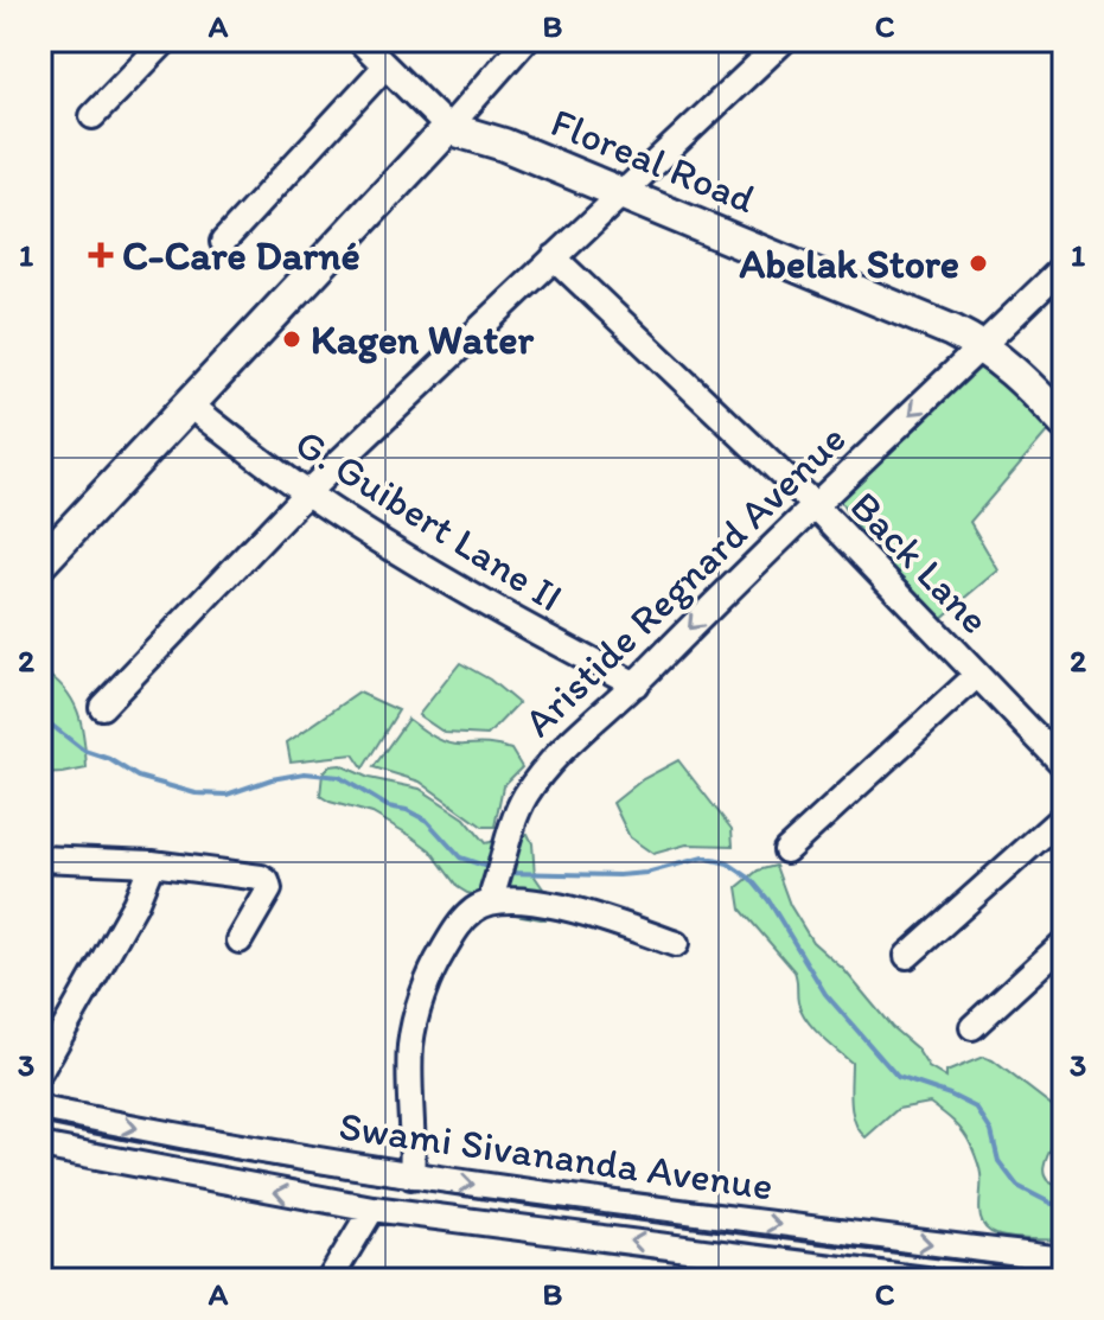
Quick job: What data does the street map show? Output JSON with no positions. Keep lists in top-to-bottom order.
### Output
{
  "streets": {
    "main road": ["Floreal Road"],
    "street": [
      "G. Guibert Lane II",
      "Back Lane",
      "Aristide Regnard Avenue",
      "Swami Sivananda Avenue"
    ]
  },
  "crossings": [
    ["Floreal Road", "Aristide Regnard Avenue"],
    ["G. Guibert Lane II", "Aristide Regnard Avenue"],
    ["Back Lane", "Aristide Regnard Avenue"]
  ],
  "one_way": ["Aristide Regnard Avenue"],
  "places": {
    "health": ["C-Care Darné"],
    "other": ["Abelak Store", "Kagen Water"]
  },
  "grid": {
    "columns": ["A", "B", "C"],
    "rows": ["1", "2", "3"]
  }
}
